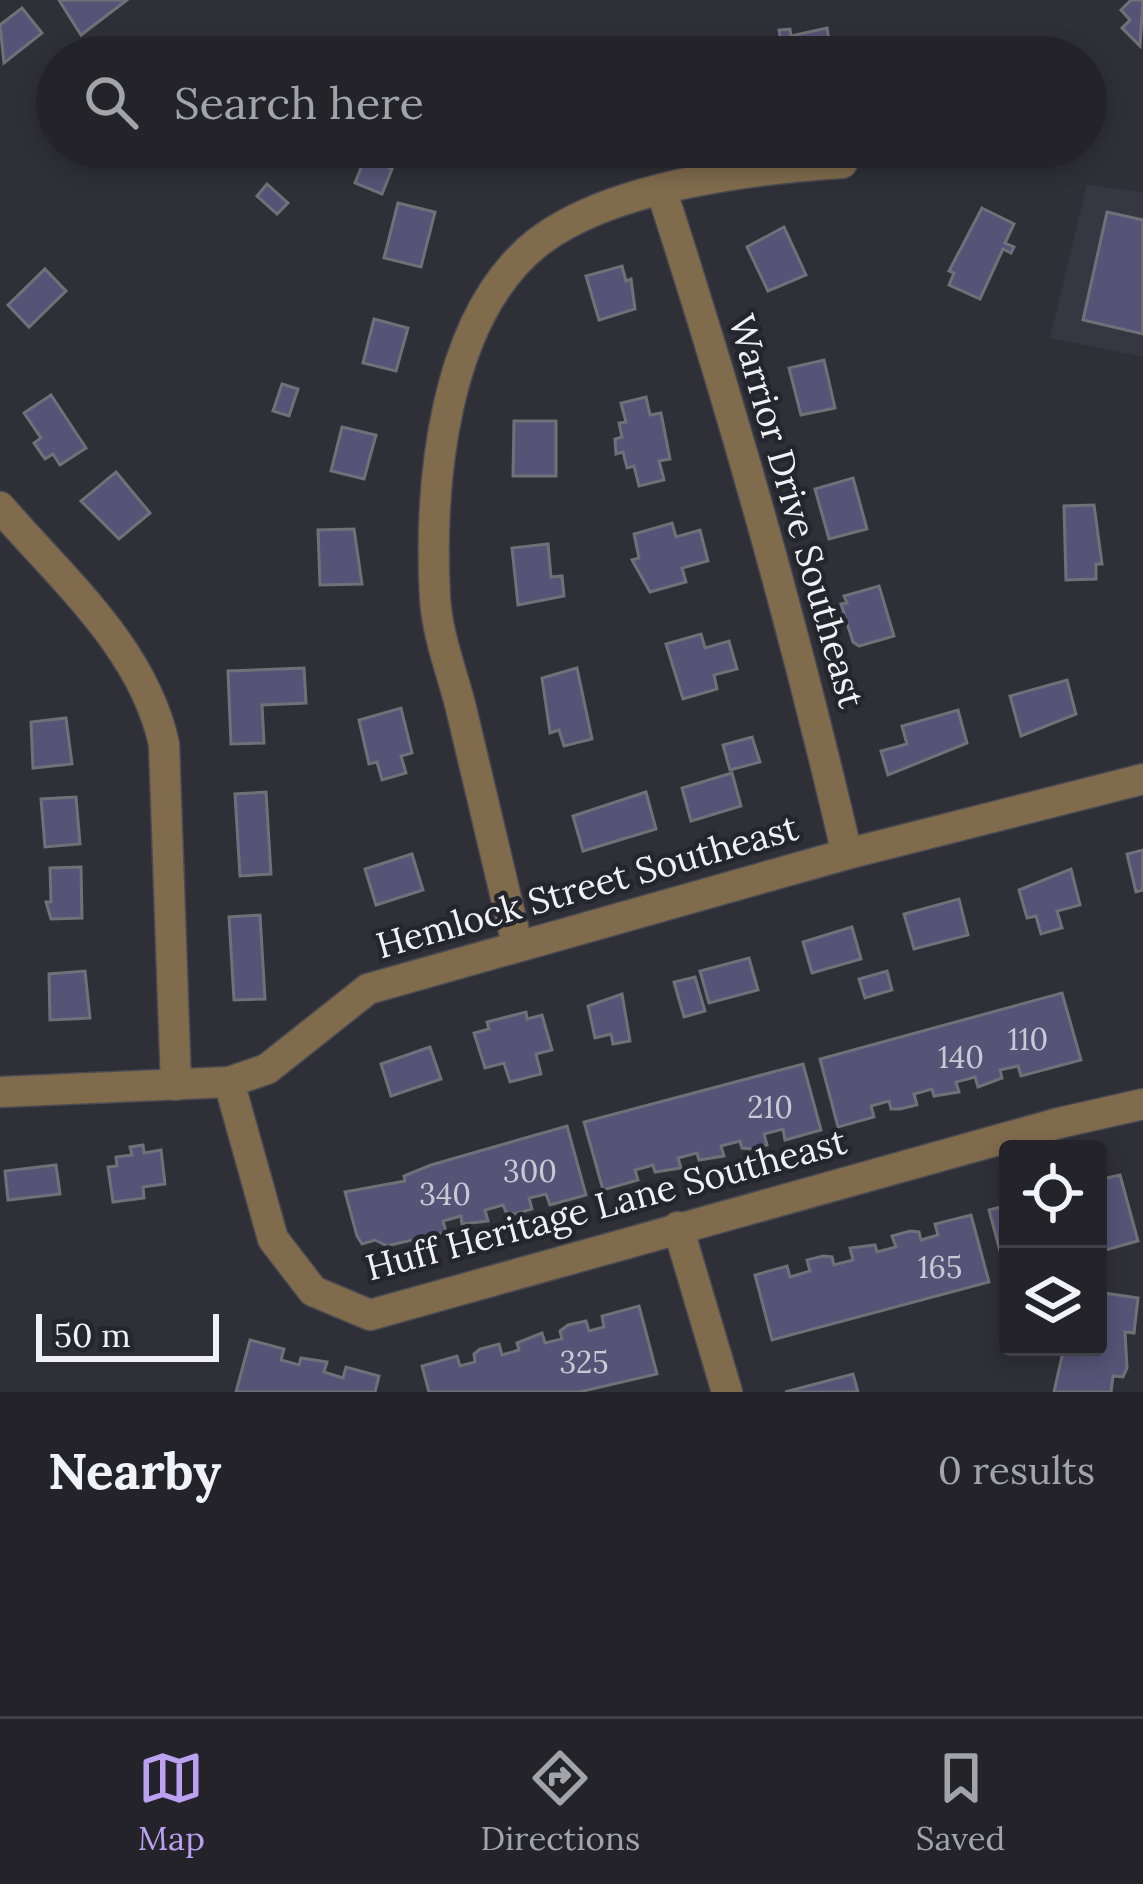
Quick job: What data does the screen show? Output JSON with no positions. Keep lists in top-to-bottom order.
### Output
{
  "streets": {
    "street": ["Warrior Drive Southeast", "Hemlock Street Southeast", "Huff Heritage Lane Southeast"]
  },
  "crossings": [
    ["Warrior Drive Southeast", "Hemlock Street Southeast"],
    ["Hemlock Street Southeast", "Huff Heritage Lane Southeast"]
  ],
  "house_numbers": [
    "110",
    "140",
    "210",
    "300",
    "340",
    "165",
    "325"
  ],
  "scale_bar": "50 m",
  "page": {
    "search": "Search here",
    "scale": "50 m",
    "heading": ["Nearby", "0 results"],
    "nav": ["Map", "Directions", "Saved"]
  }
}
